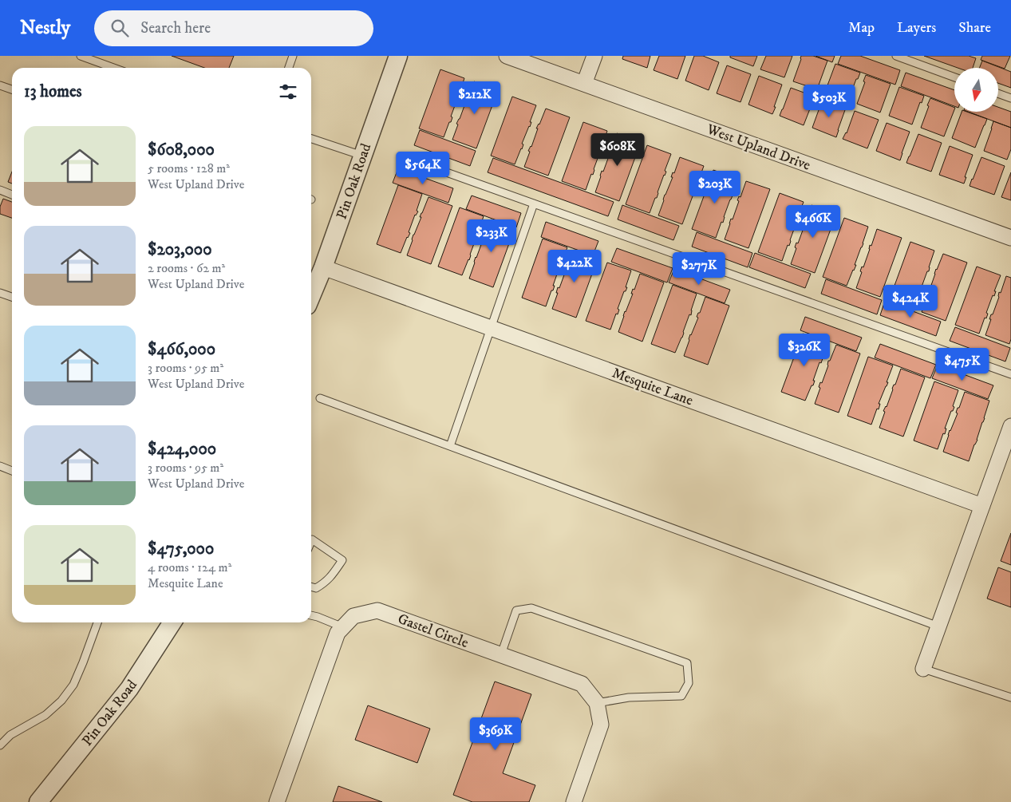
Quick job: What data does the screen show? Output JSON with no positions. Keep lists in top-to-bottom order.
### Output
{
  "streets": {
    "street": [
      "West Upland Drive",
      "Pin Oak Road",
      "Mesquite Lane",
      "Gastel Circle"
    ]
  },
  "crossings": [
    ["Pin Oak Road", "Mesquite Lane"]
  ],
  "north": "bottom",
  "page": {
    "header": "Nestly",
    "search": "Search here",
    "nav": ["Map", "Layers", "Share"],
    "heading": "13 homes",
    "price": [
      "$212K",
      "$503K",
      "$608K",
      "$564K",
      "$203K",
      "$466K",
      "$233K",
      "$422K",
      "$277K",
      "$424K",
      "$326K",
      "$475K",
      "$369K"
    ],
    "list": [
      {
        "name": "$608,000",
        "note": "5 rooms · 128 m² · West Upland Drive"
      },
      {
        "name": "$203,000",
        "note": "2 rooms · 62 m² · West Upland Drive"
      },
      {
        "name": "$466,000",
        "note": "3 rooms · 95 m² · West Upland Drive"
      },
      {
        "name": "$424,000",
        "note": "3 rooms · 95 m² · West Upland Drive"
      },
      {
        "name": "$475,000",
        "note": "4 rooms · 124 m² · Mesquite Lane"
      }
    ]
  }
}
